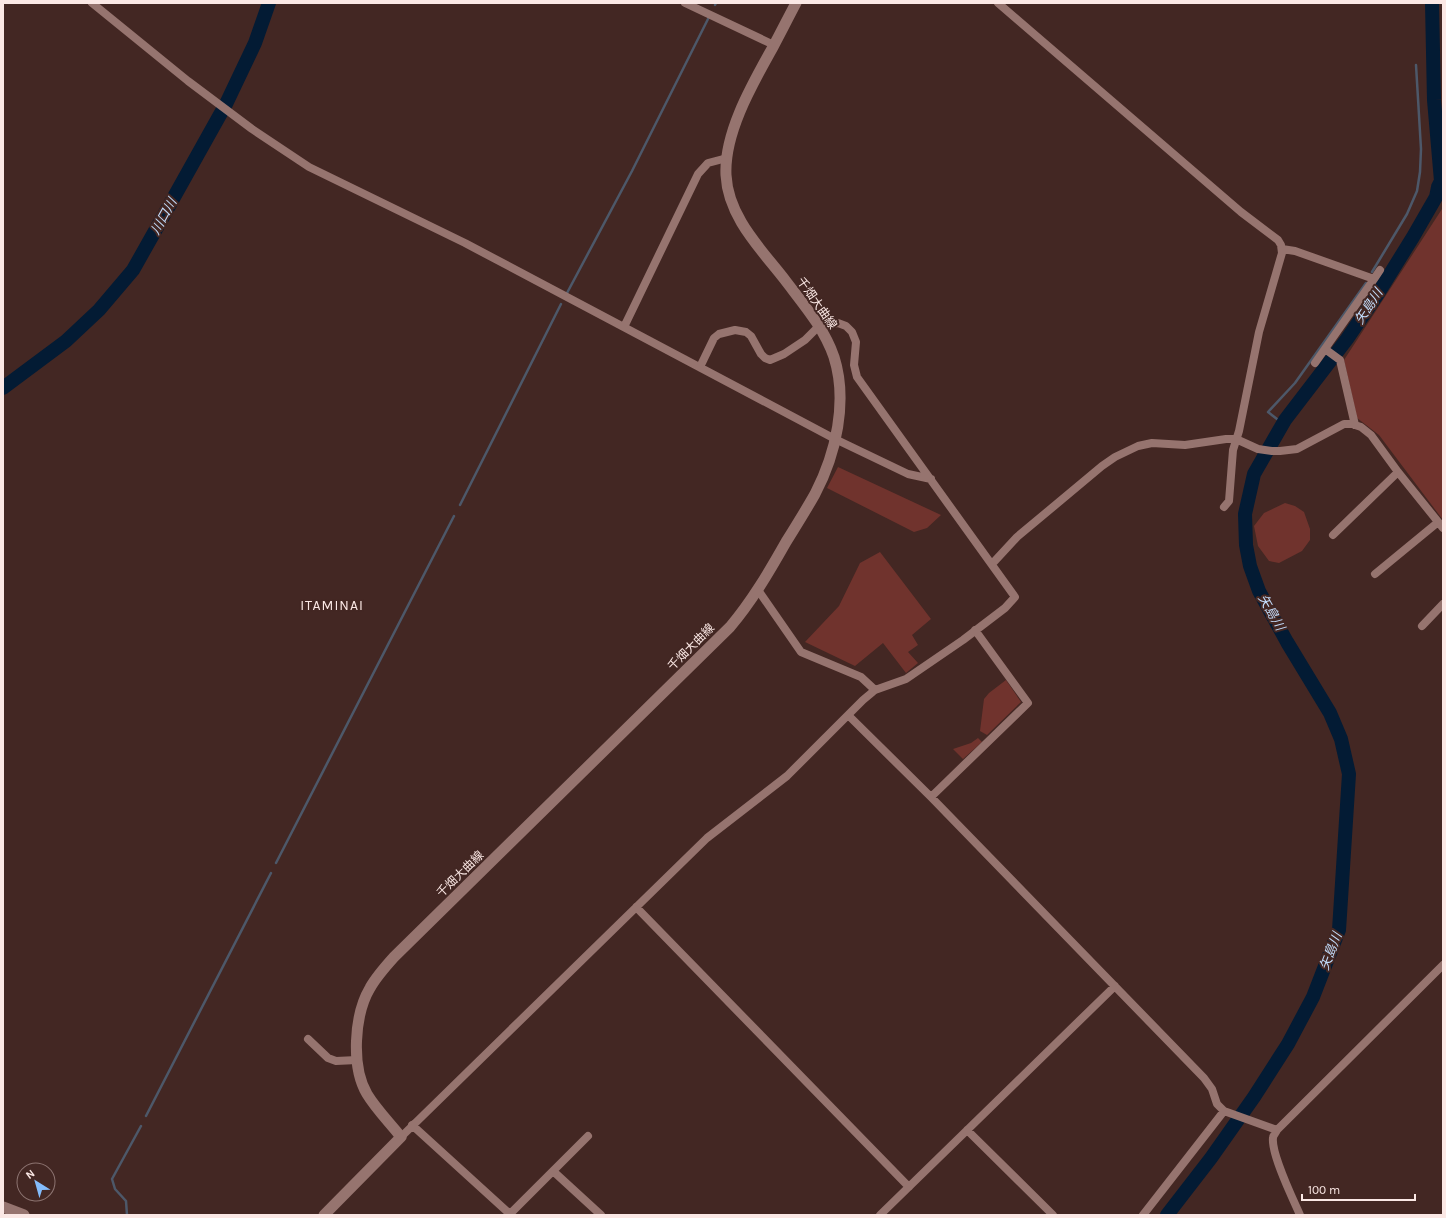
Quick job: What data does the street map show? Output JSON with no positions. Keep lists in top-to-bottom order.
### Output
{
  "streets": {
    "main road": ["千畑大曲線"]
  },
  "districts": ["ITAMINAI"],
  "water": ["川口川", "矢島川"],
  "scale_bar": "100 m",
  "north": "top left"
}
